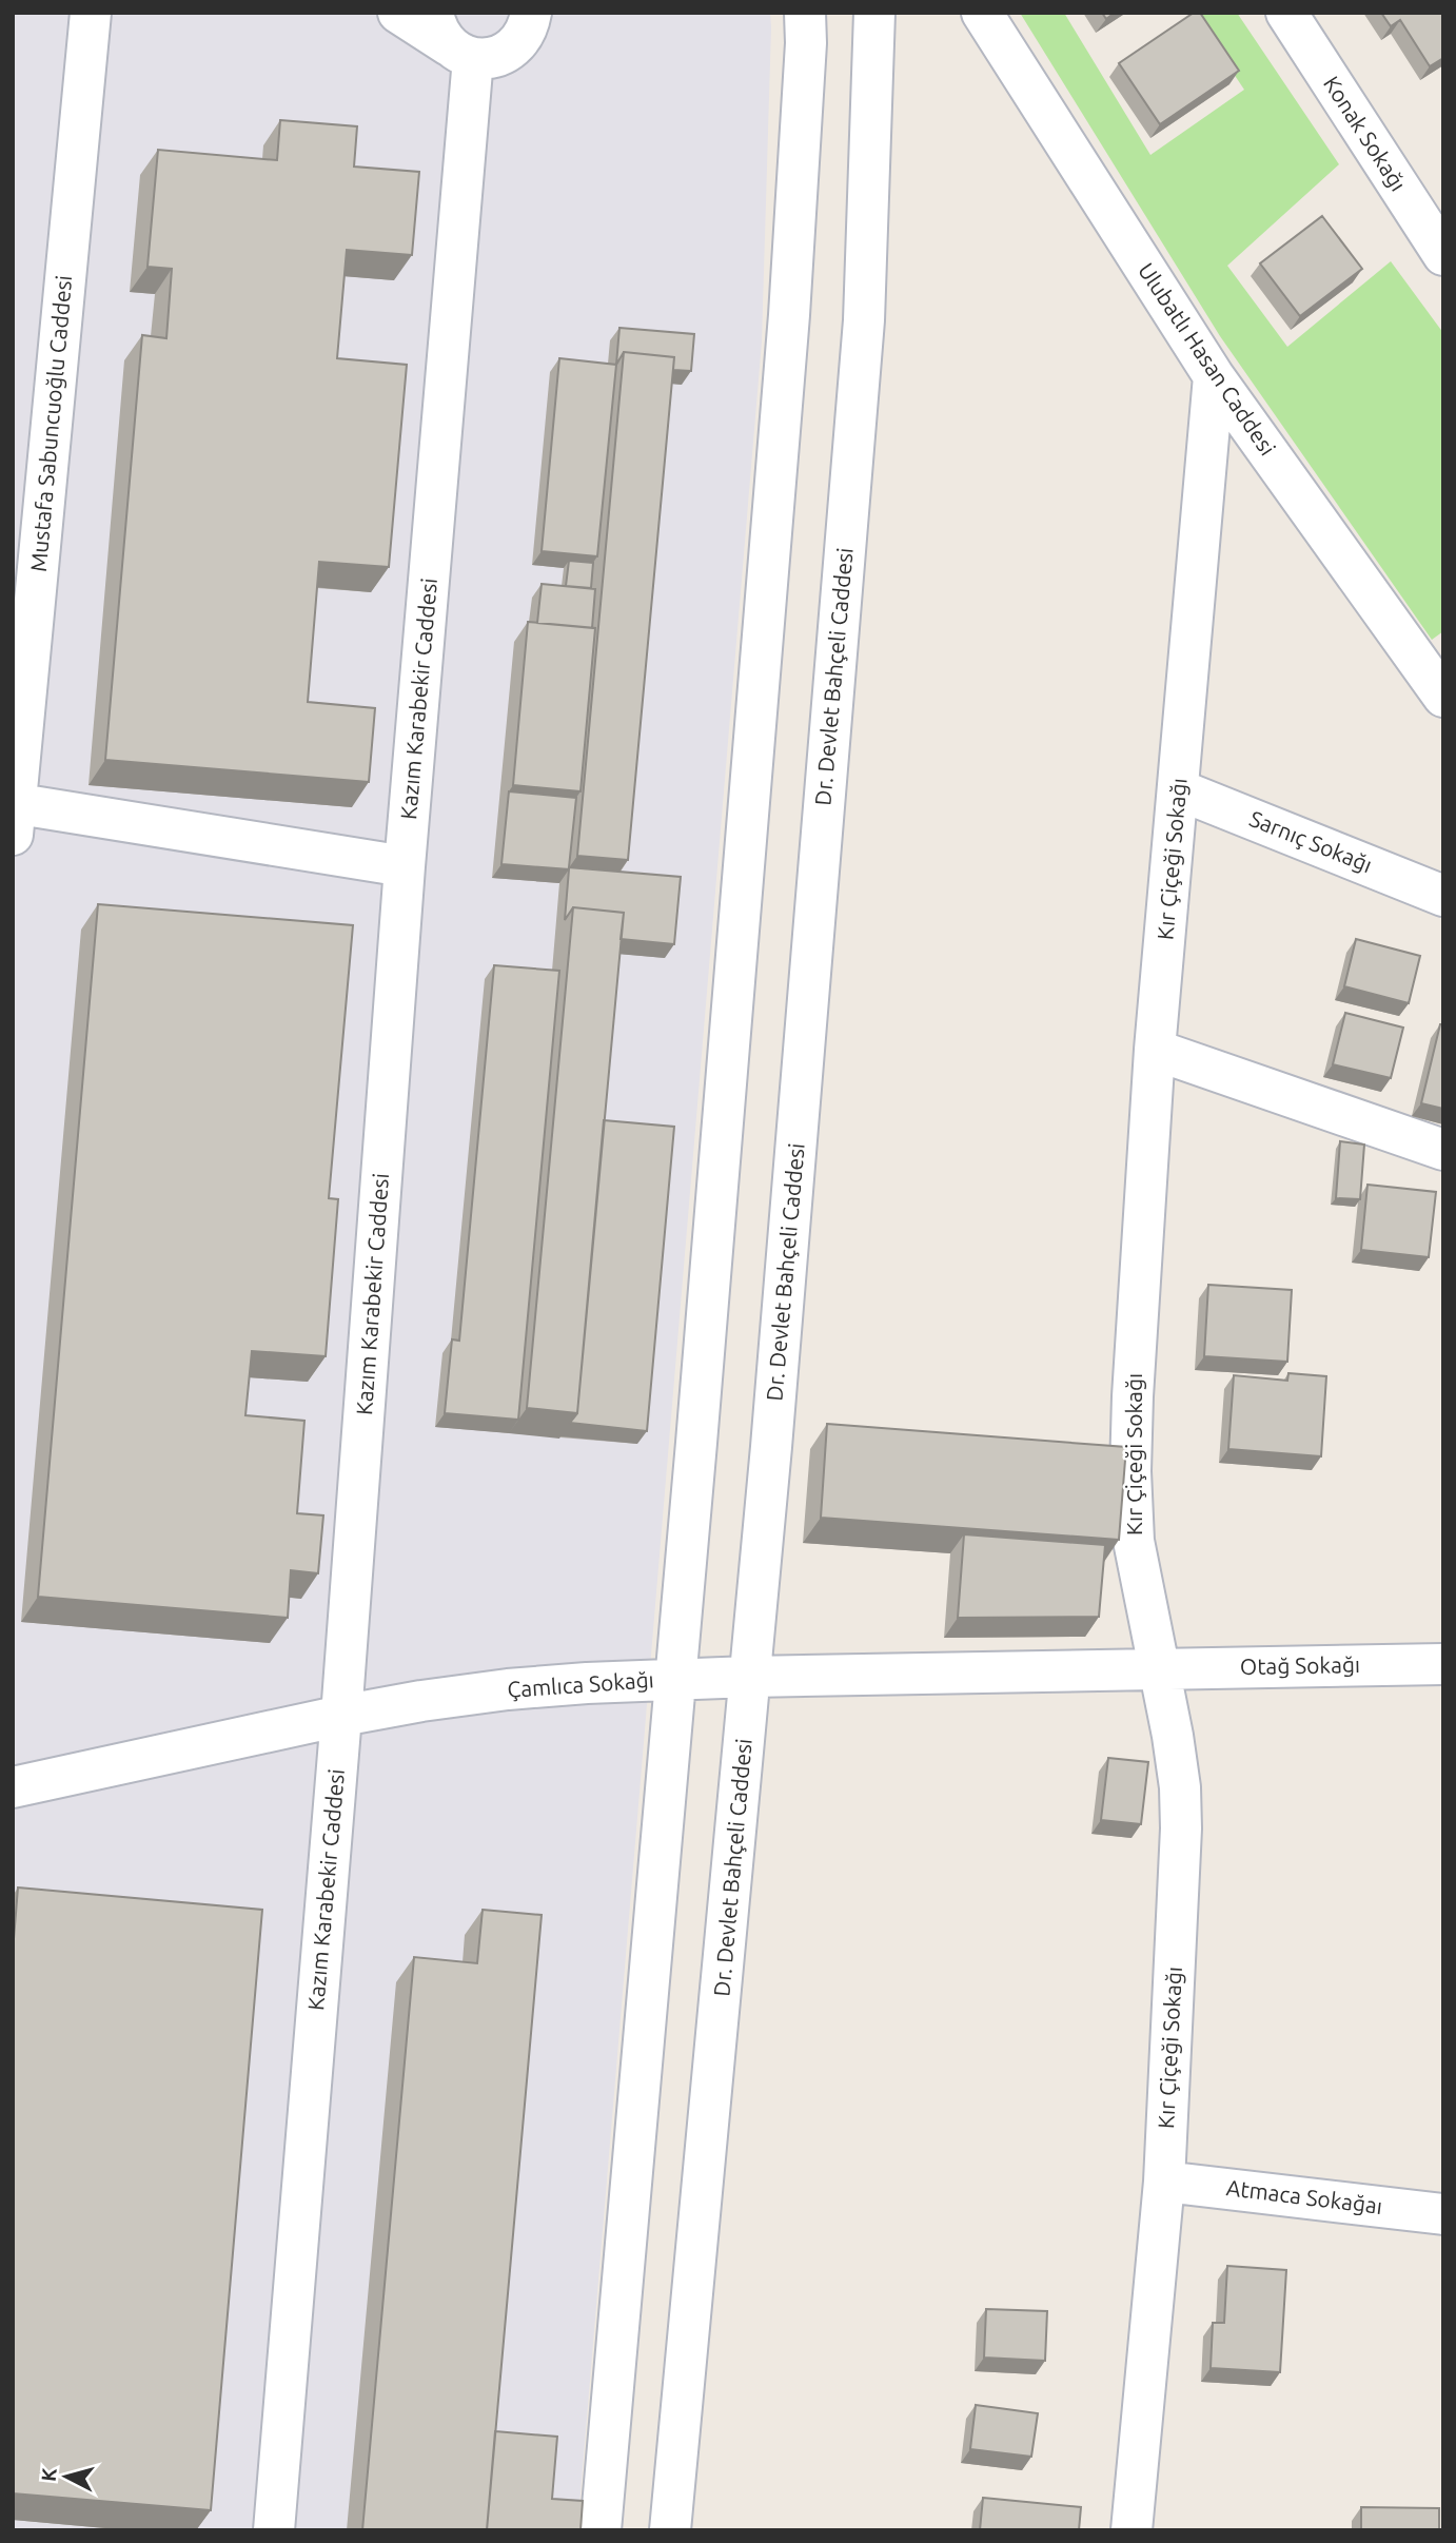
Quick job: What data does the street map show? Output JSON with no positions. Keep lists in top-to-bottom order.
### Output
{
  "streets": {
    "street": [
      "Konak Sokağı",
      "Ulubatlı Hasan Caddesi",
      "Mustafa Sabuncuoğlu Caddesi",
      "Dr. Devlet Bahçeli Caddesi",
      "Kazım Karabekir Caddesi",
      "Sarnıç Sokağı",
      "Kır Çiçeği Sokağı",
      "Otağ Sokağı",
      "Çamlıca Sokağı",
      "Atmaca Sokağaı"
    ]
  },
  "crossings": [
    ["Ulubatlı Hasan Caddesi", "Kır Çiçeği Sokağı"],
    ["Dr. Devlet Bahçeli Caddesi", "Çamlıca Sokağı"],
    ["Kazım Karabekir Caddesi", "Çamlıca Sokağı"],
    ["Sarnıç Sokağı", "Kır Çiçeği Sokağı"],
    ["Kır Çiçeği Sokağı", "Otağ Sokağı"],
    ["Kır Çiçeği Sokağı", "Çamlıca Sokağı"],
    ["Kır Çiçeği Sokağı", "Atmaca Sokağaı"],
    ["Otağ Sokağı", "Çamlıca Sokağı"]
  ],
  "north": "left"
}
